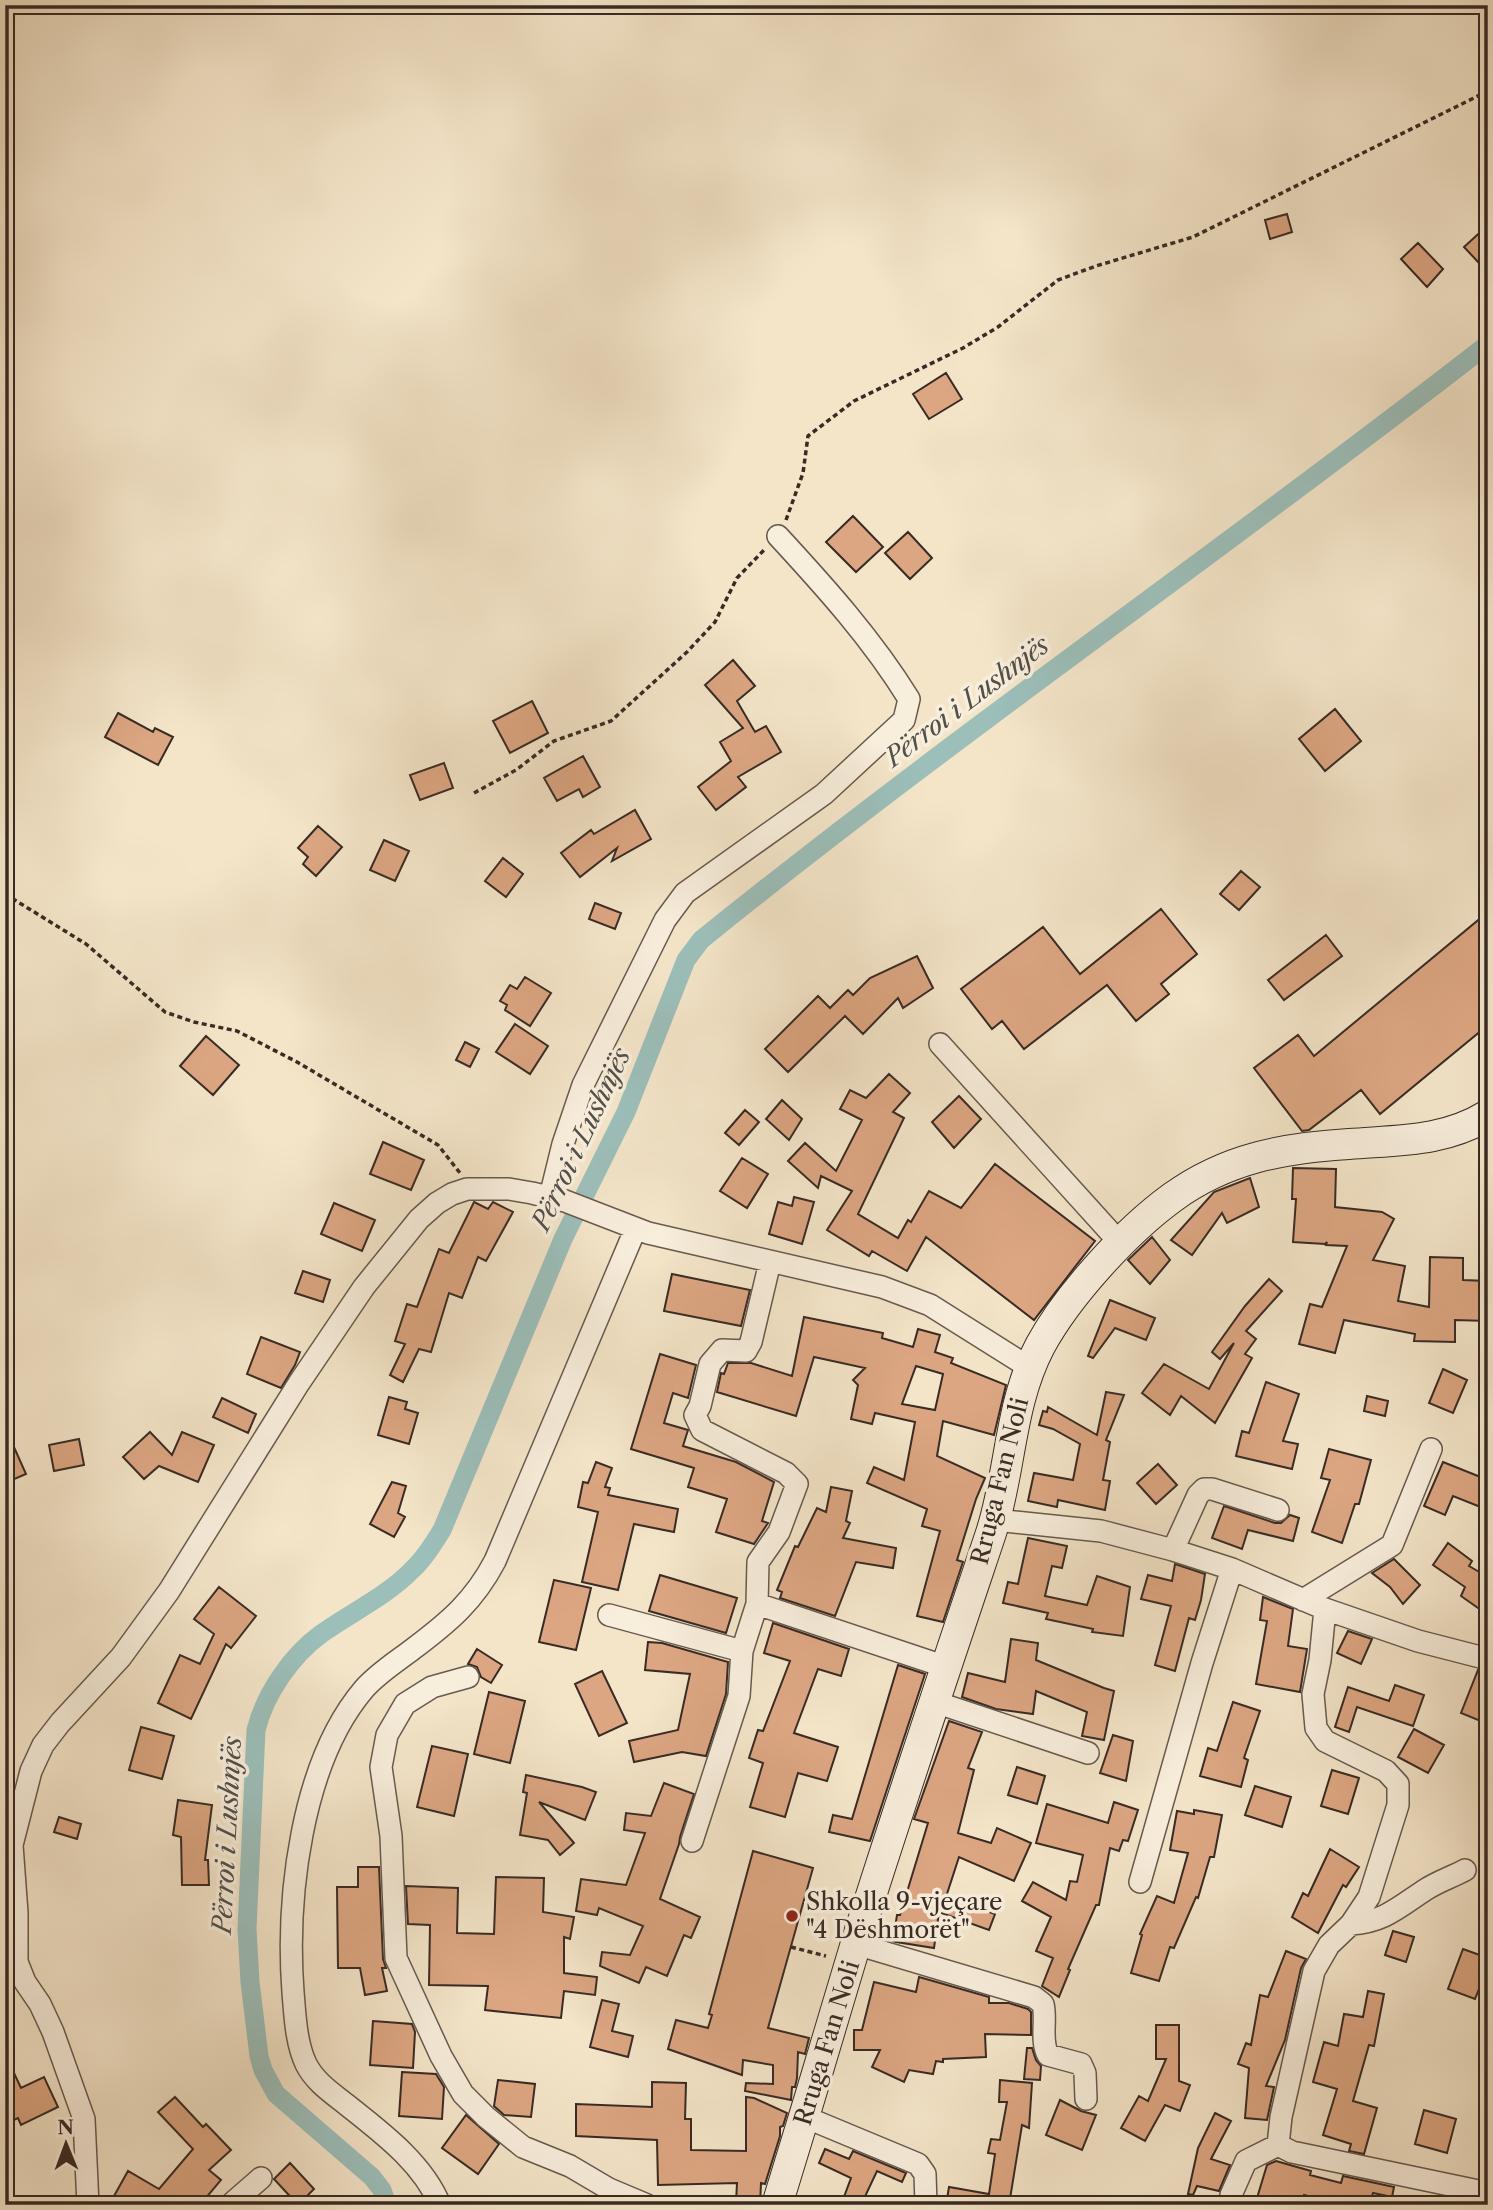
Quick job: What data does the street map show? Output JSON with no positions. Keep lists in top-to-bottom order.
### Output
{
  "streets": {
    "main road": ["Rruga Fan Noli"]
  },
  "water": ["Përroi i Lushnjës"],
  "places": ["Shkolla 9-vjeçare \"4 Dëshmorët\""],
  "north": "top"
}
